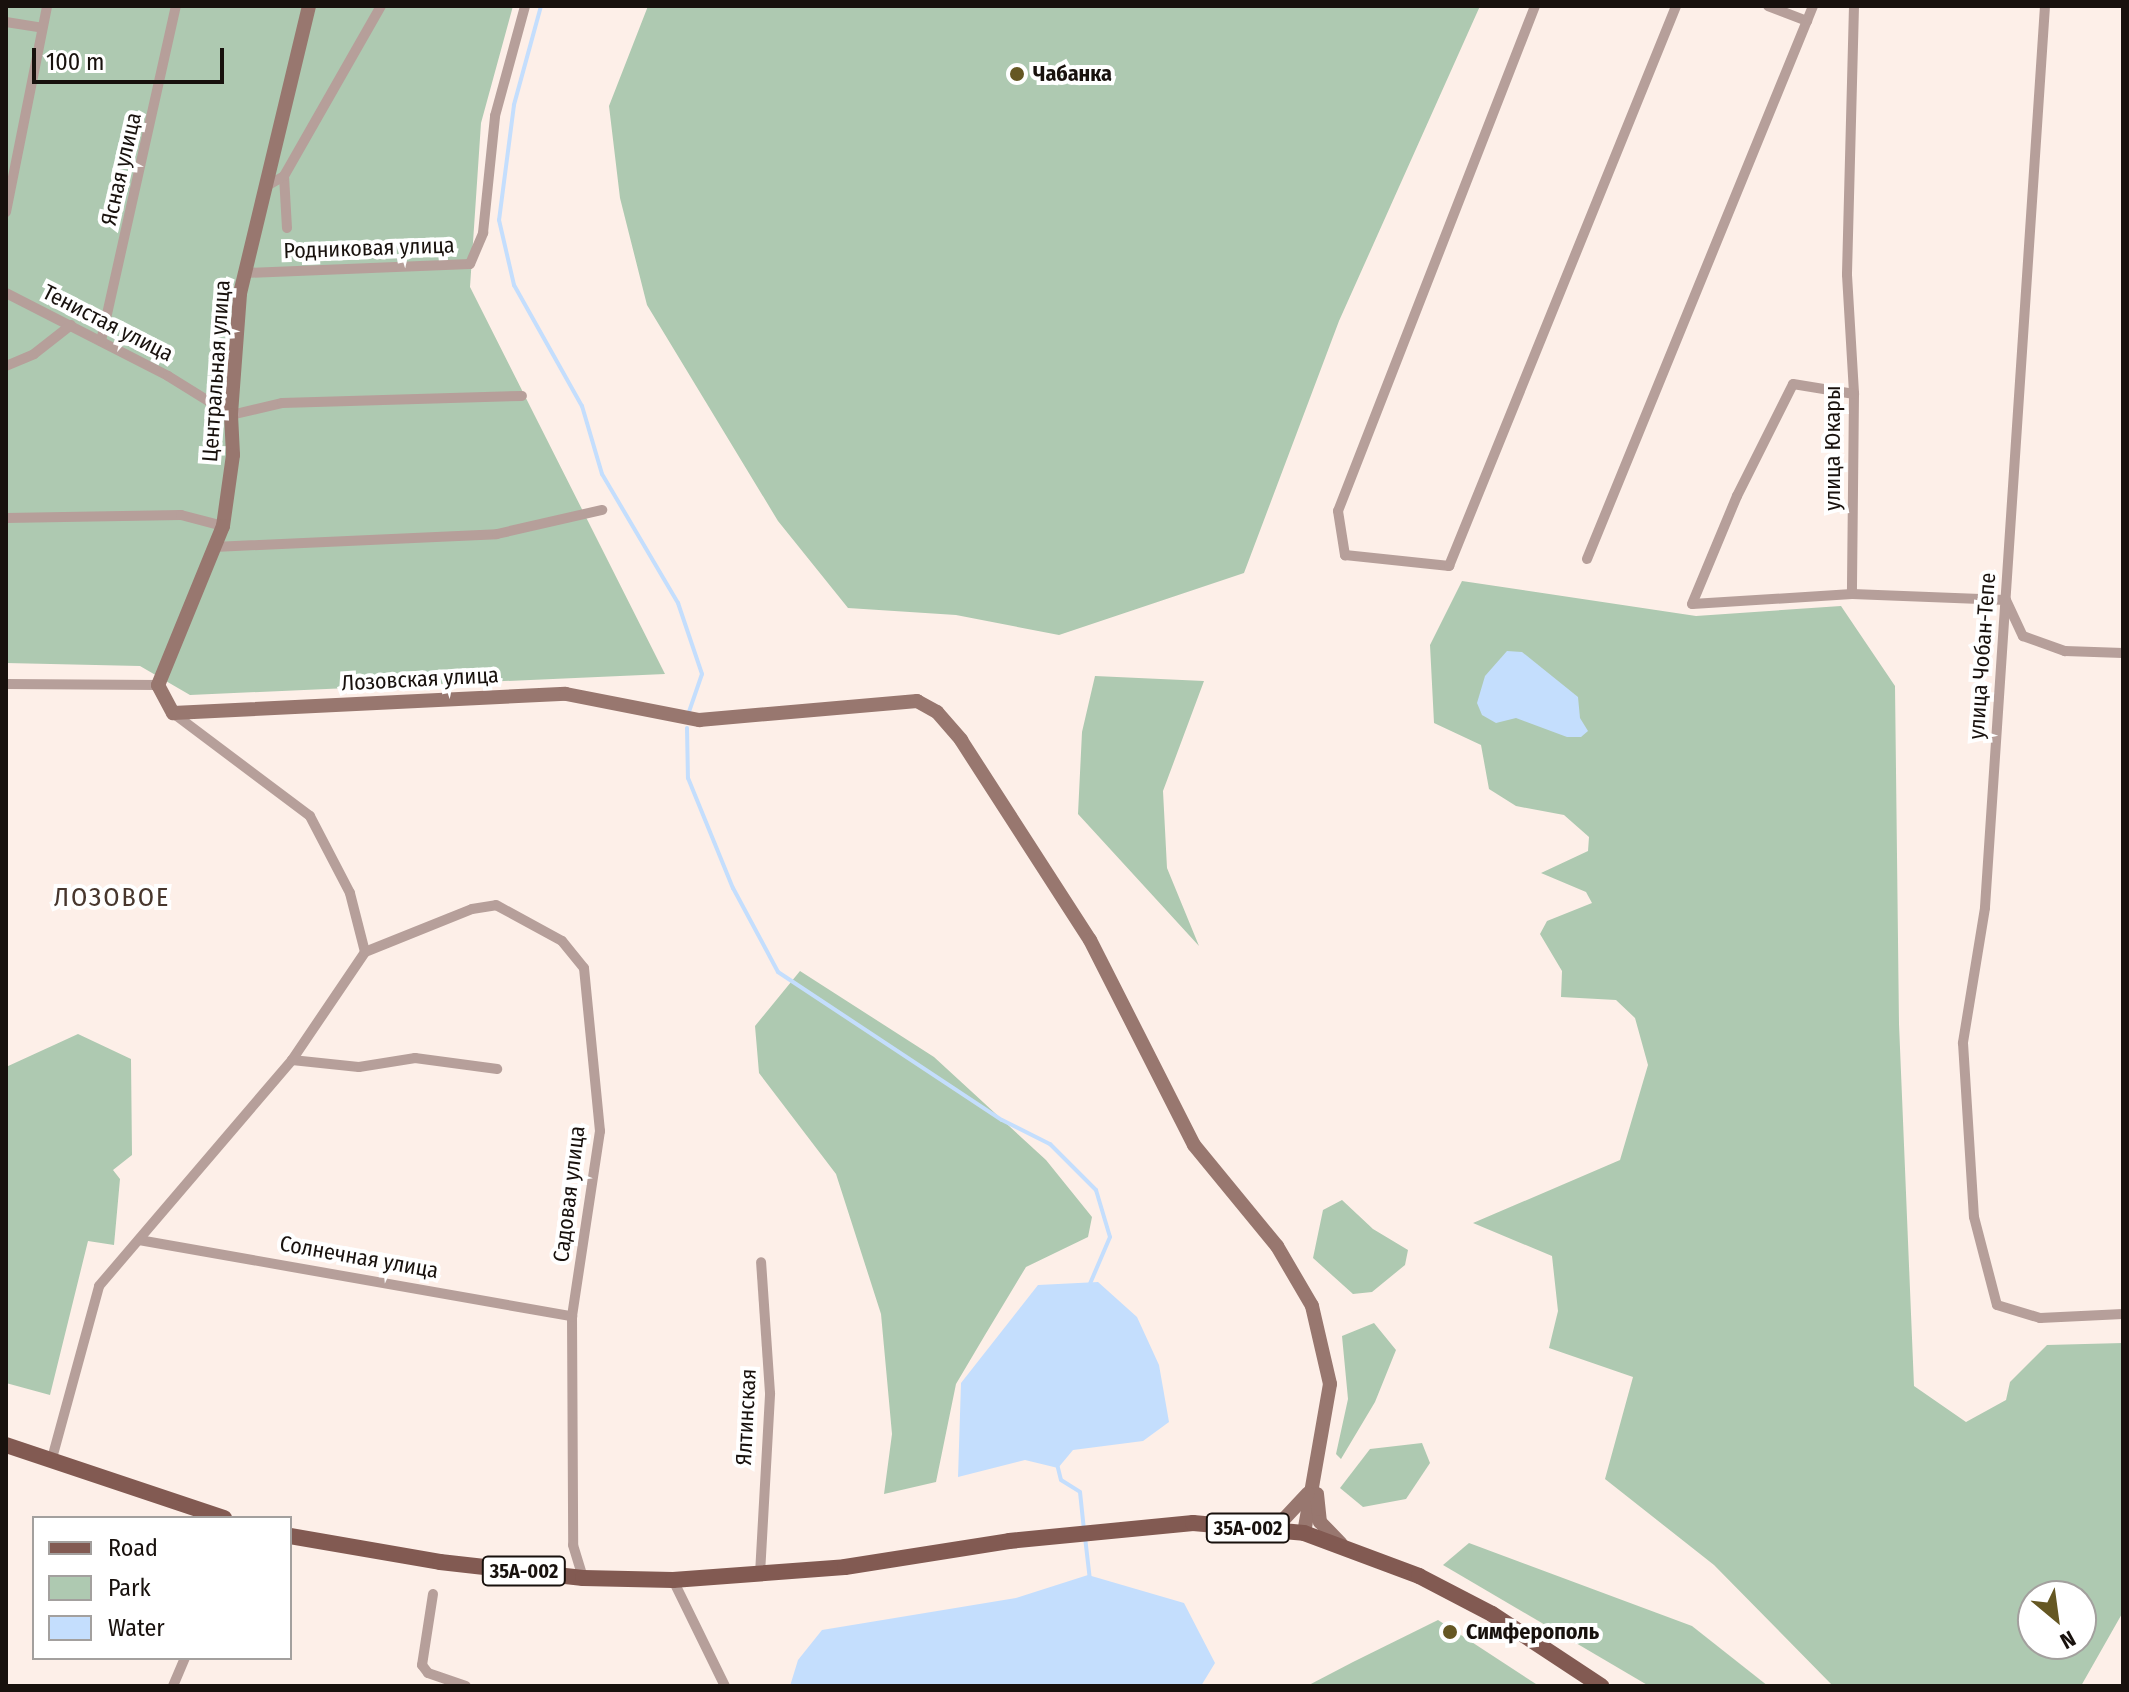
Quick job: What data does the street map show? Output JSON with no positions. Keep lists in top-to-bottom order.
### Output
{
  "streets": {
    "main road": ["Центральная улица", "Лозовская улица", "35А-002"],
    "street": [
      "Ясная улица",
      "Родниковая улица",
      "Тенистая улица",
      "улица Юкары",
      "улица Чобан-Тепе",
      "Садовая улица",
      "Солнечная улица",
      "Ялтинская"
    ]
  },
  "crossings": [
    ["Ясная улица", "Тенистая улица"],
    ["Родниковая улица", "Центральная улица"],
    ["Тенистая улица", "Центральная улица"],
    ["Садовая улица", "Солнечная улица"],
    ["Садовая улица", "35А-002"],
    ["Ялтинская", "35А-002"]
  ],
  "districts": ["ЛОЗОВОЕ"],
  "places": ["Чабанка", "Симферополь"],
  "legend": ["Road", "Park", "Water"],
  "scale_bar": "100 m",
  "north": "bottom right"
}
